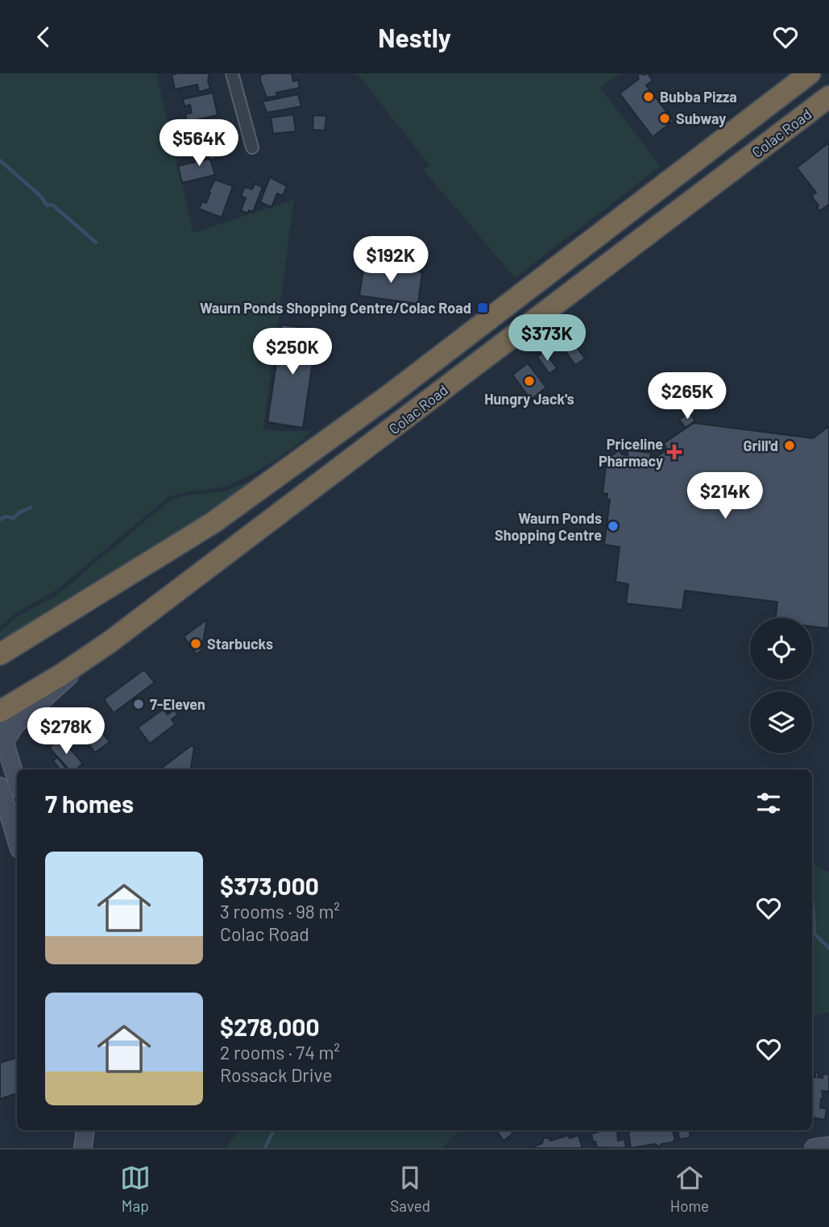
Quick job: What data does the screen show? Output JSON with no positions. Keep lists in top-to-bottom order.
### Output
{
  "streets": {
    "highway": ["Colac Road"]
  },
  "places": {
    "other": [
      "Bubba Pizza",
      "Subway",
      "Hungry Jack's",
      "Grill'd",
      "Waurn Ponds Shopping Centre",
      "Starbucks",
      "7-Eleven"
    ],
    "transit": ["Waurn Ponds Shopping Centre/Colac Road"],
    "health": ["Priceline Pharmacy"]
  },
  "page": {
    "header": "Nestly",
    "price": [
      "$564K",
      "$192K",
      "$373K",
      "$250K",
      "$265K",
      "$214K",
      "$278K"
    ],
    "heading": "7 homes",
    "list": [
      {
        "name": "$373,000",
        "note": "3 rooms · 98 m² · Colac Road"
      },
      {
        "name": "$278,000",
        "note": "2 rooms · 74 m² · Rossack Drive"
      }
    ],
    "tabs": ["Map", "Saved", "Home"]
  }
}
